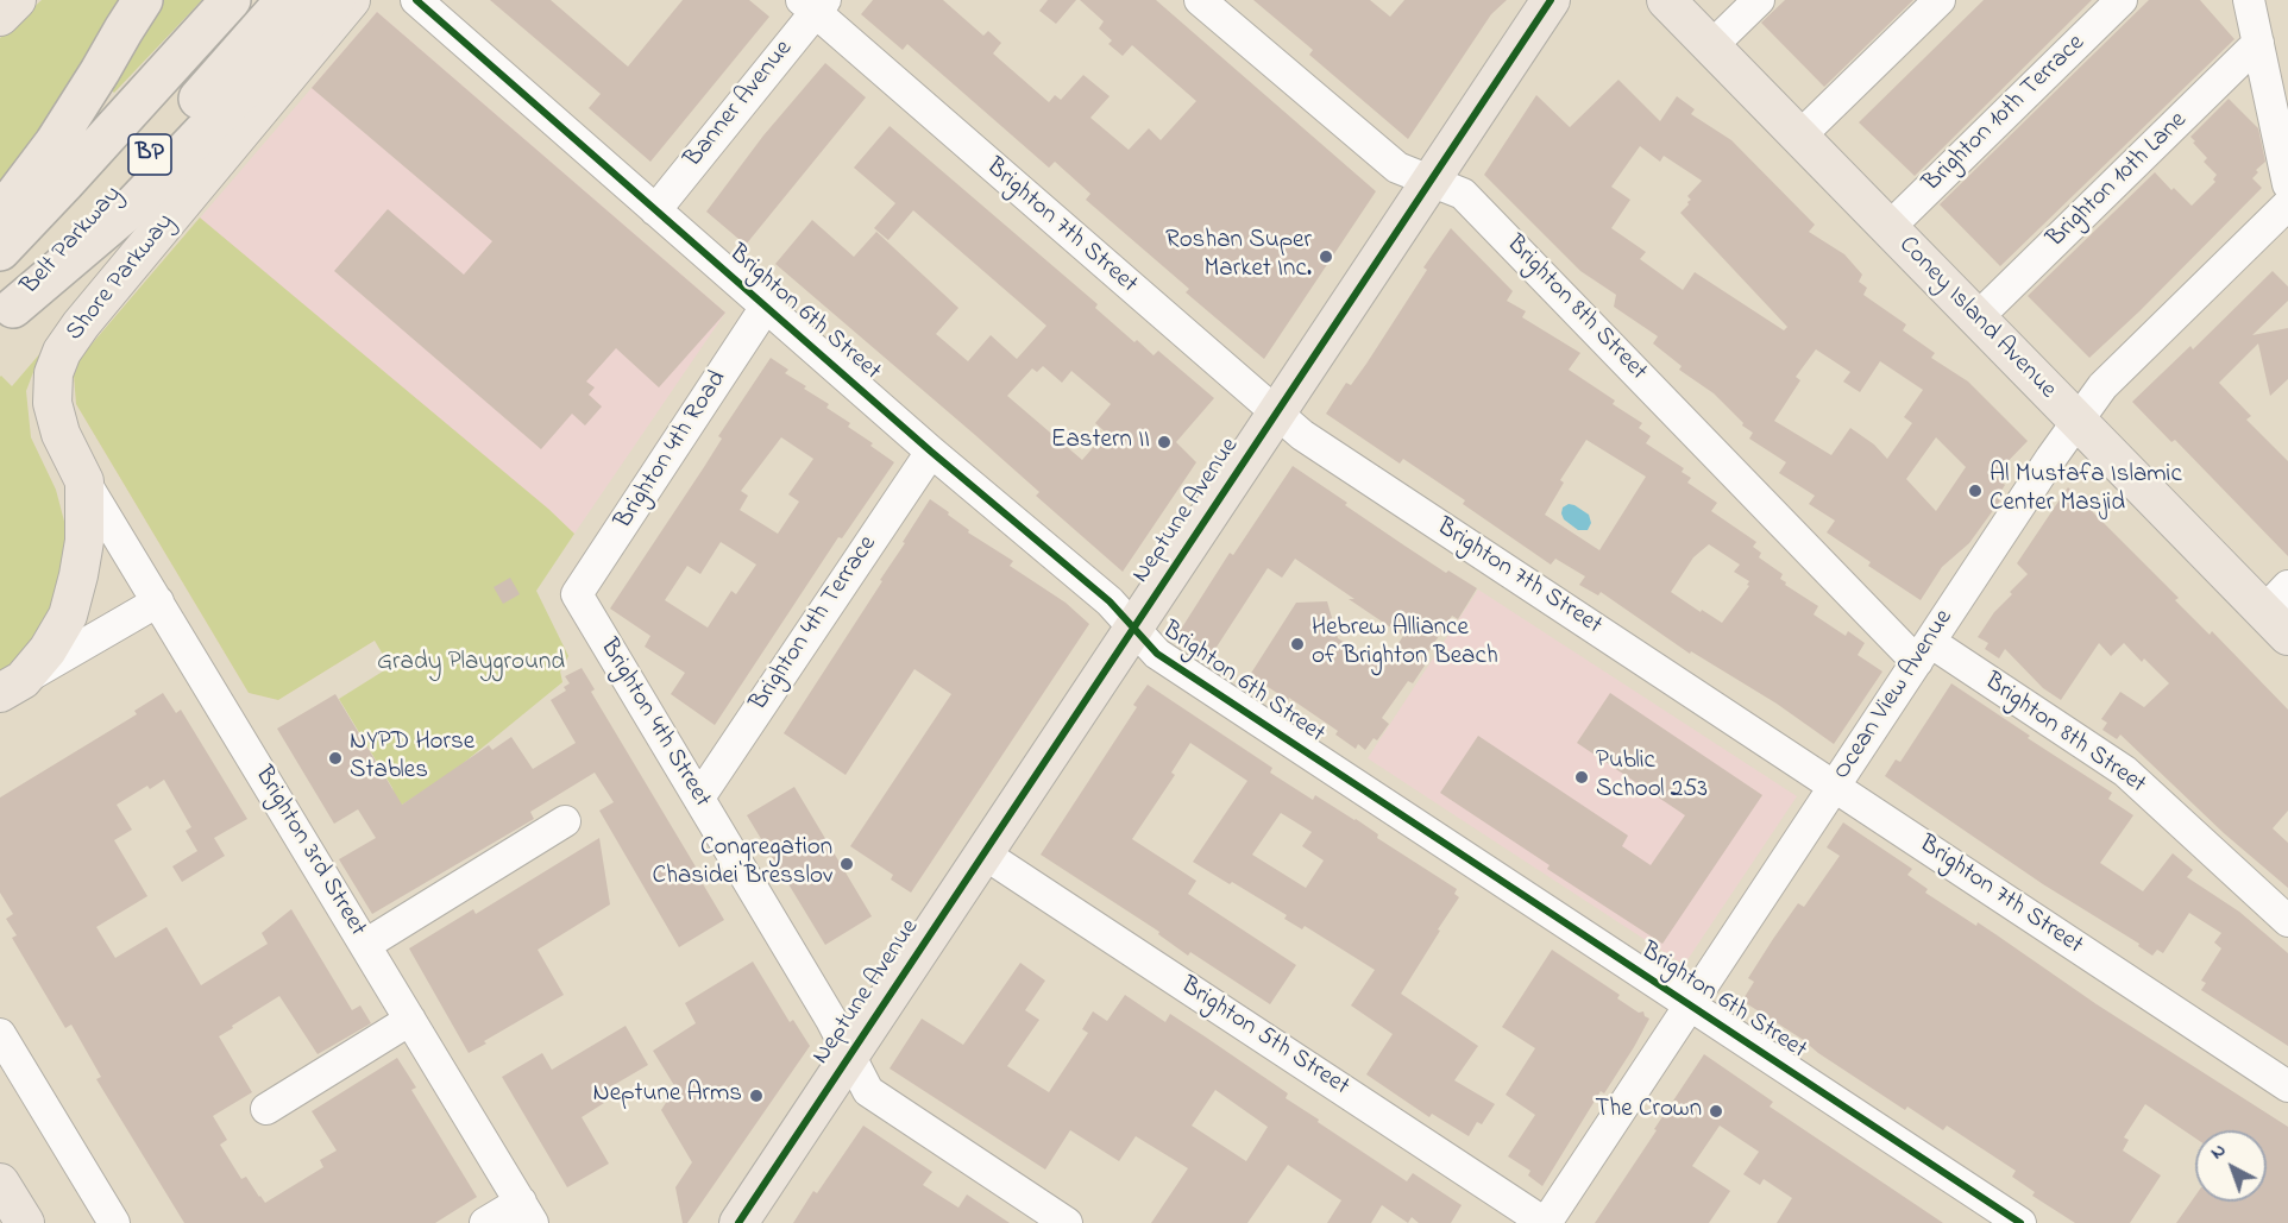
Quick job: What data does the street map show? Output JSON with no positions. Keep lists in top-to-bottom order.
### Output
{
  "streets": {
    "highway": ["BP", "Belt Parkway"],
    "main road": ["Shore Parkway", "Coney Island Avenue", "Neptune Avenue"],
    "street": [
      "Banner Avenue",
      "Brighton 10th Terrace",
      "Brighton 10th Lane",
      "Brighton 7th Street",
      "Brighton 8th Street",
      "Brighton 6th Street",
      "Brighton 4th Road",
      "Brighton 4th Terrace",
      "Ocean View Avenue",
      "Brighton 4th Street",
      "Brighton 3rd Street",
      "Brighton 5th Street"
    ]
  },
  "crossings": [
    ["Banner Avenue", "Brighton 7th Street"],
    ["Banner Avenue", "Brighton 6th Street"],
    ["Brighton 10th Terrace", "Coney Island Avenue"],
    ["Brighton 10th Lane", "Coney Island Avenue"],
    ["Brighton 7th Street", "Neptune Avenue"],
    ["Brighton 7th Street", "Ocean View Avenue"],
    ["Shore Parkway", "Brighton 3rd Street"],
    ["Brighton 8th Street", "Neptune Avenue"],
    ["Brighton 8th Street", "Ocean View Avenue"],
    ["Brighton 6th Street", "Brighton 4th Road"],
    ["Brighton 6th Street", "Neptune Avenue"],
    ["Brighton 6th Street", "Brighton 4th Terrace"],
    ["Brighton 6th Street", "Ocean View Avenue"],
    ["Coney Island Avenue", "Ocean View Avenue"],
    ["Brighton 4th Road", "Brighton 4th Street"],
    ["Neptune Avenue", "Brighton 4th Street"],
    ["Neptune Avenue", "Brighton 5th Street"],
    ["Brighton 4th Terrace", "Brighton 4th Street"],
    ["Ocean View Avenue", "Brighton 5th Street"]
  ],
  "parks": ["Grady Playground"],
  "places": [
    "Roshan Super Market Inc.",
    "Eastern II",
    "Al Mustafa Islamic Center Masjid",
    "Hebrew Alliance of Brighton Beach",
    "NYPD Horse Stables",
    "Public School 253",
    "Congregation Chasidei Bresslov",
    "Neptune Arms",
    "The Crown"
  ],
  "north": "top left"
}
